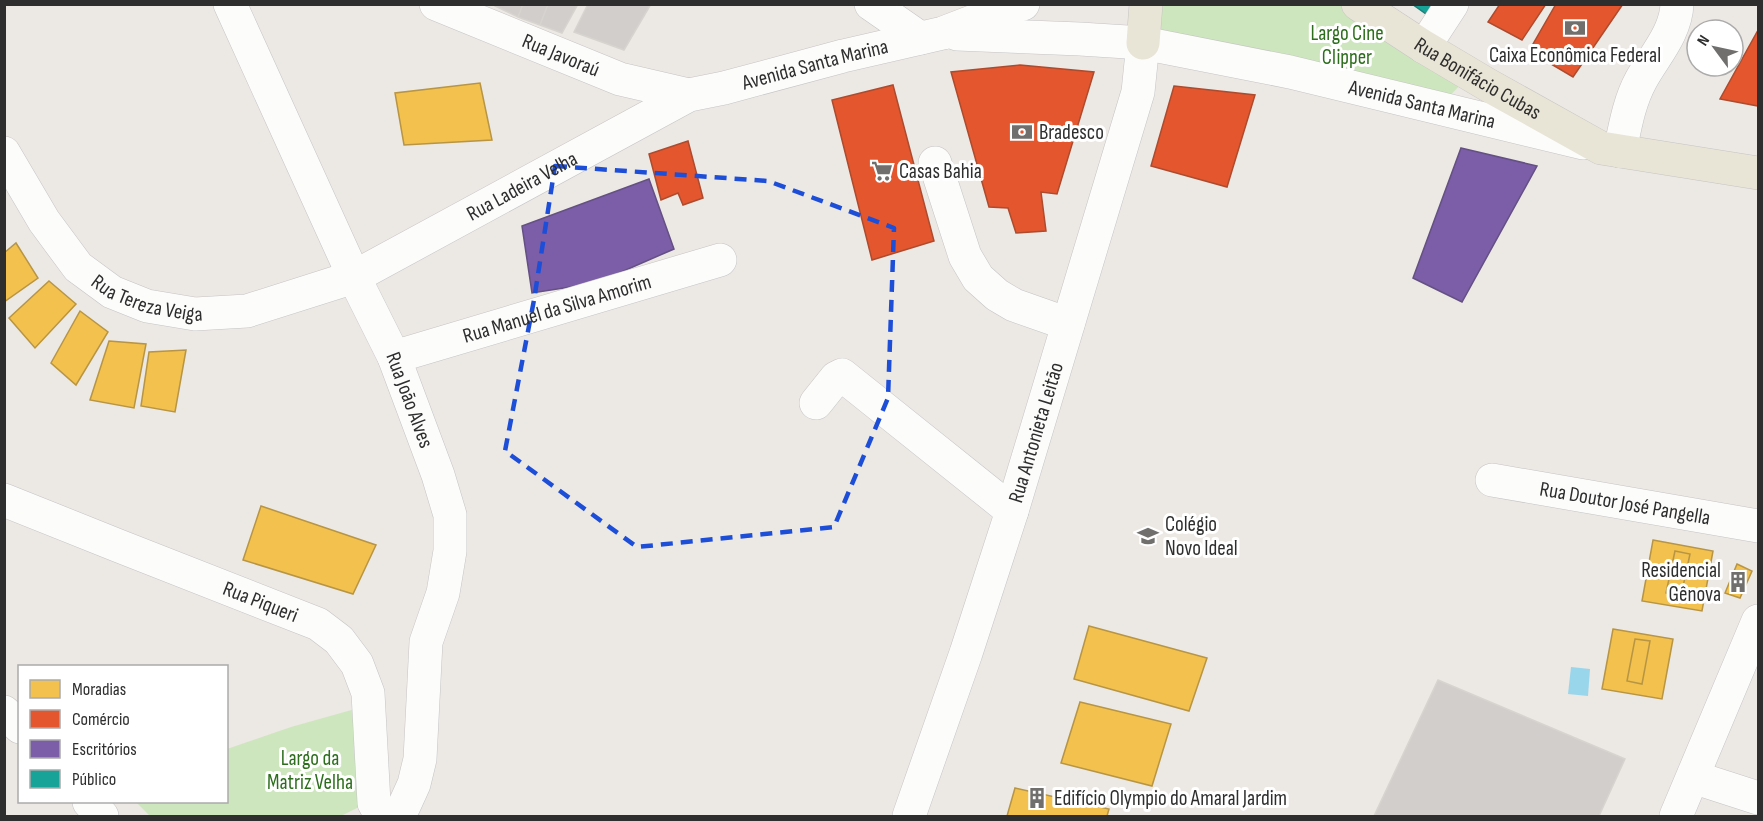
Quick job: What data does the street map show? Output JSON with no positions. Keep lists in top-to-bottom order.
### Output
{
  "streets": {
    "main road": ["Avenida Santa Marina", "Rua Bonifácio Cubas"],
    "street": [
      "Rua Javoraú",
      "Rua Ladeira Velha",
      "Rua Tereza Veiga",
      "Rua Manuel da Silva Amorim",
      "Rua João Alves",
      "Rua Antonieta Leitão",
      "Rua Doutor José Pangella",
      "Rua Piqueri"
    ]
  },
  "crossings": [
    ["Rua Javoraú", "Avenida Santa Marina"],
    ["Rua Javoraú", "Rua Ladeira Velha"],
    ["Avenida Santa Marina", "Rua Bonifácio Cubas"],
    ["Avenida Santa Marina", "Rua Ladeira Velha"],
    ["Avenida Santa Marina", "Rua Antonieta Leitão"],
    ["Rua Ladeira Velha", "Rua Tereza Veiga"],
    ["Rua Ladeira Velha", "Rua João Alves"],
    ["Rua Tereza Veiga", "Rua João Alves"],
    ["Rua Manuel da Silva Amorim", "Rua João Alves"]
  ],
  "parks": ["Largo Cine Clipper", "Largo da Matriz Velha"],
  "places": {
    "bank": ["Caixa Econômica Federal", "Bradesco"],
    "supermarket": ["Casas Bahia"],
    "school or university": ["Colégio Novo Ideal"],
    "building": ["Residencial Gênova", "Edifício Olympio do Amaral Jardim"]
  },
  "legend": [
    "Moradias",
    "Comércio",
    "Escritórios",
    "Público"
  ],
  "north": "top left"
}
